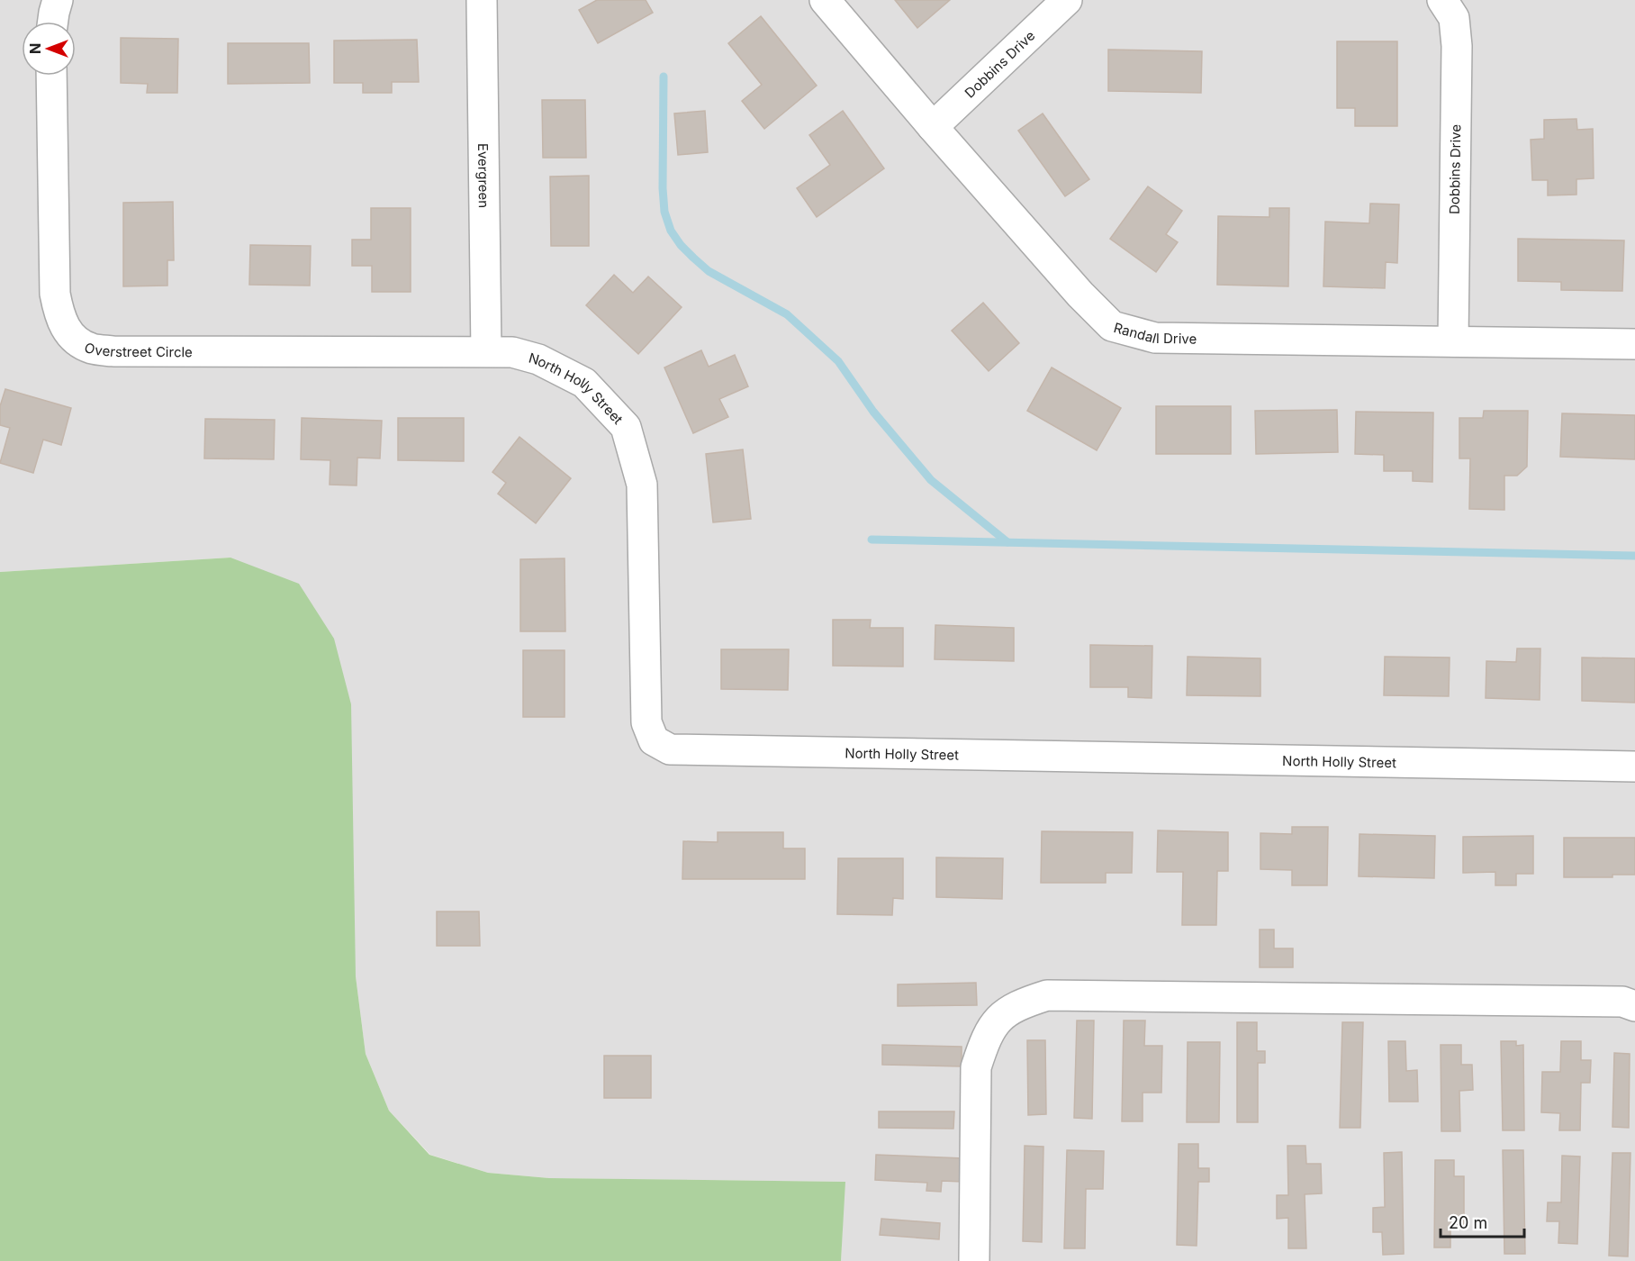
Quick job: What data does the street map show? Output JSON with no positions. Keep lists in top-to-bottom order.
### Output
{
  "streets": {
    "street": [
      "Dobbins Drive",
      "Evergreen",
      "Randall Drive",
      "Overstreet Circle",
      "North Holly Street"
    ]
  },
  "crossings": [
    ["Dobbins Drive", "Randall Drive"],
    ["Evergreen", "Overstreet Circle"],
    ["Evergreen", "North Holly Street"],
    ["Overstreet Circle", "North Holly Street"]
  ],
  "scale_bar": "20 m",
  "north": "left"
}
